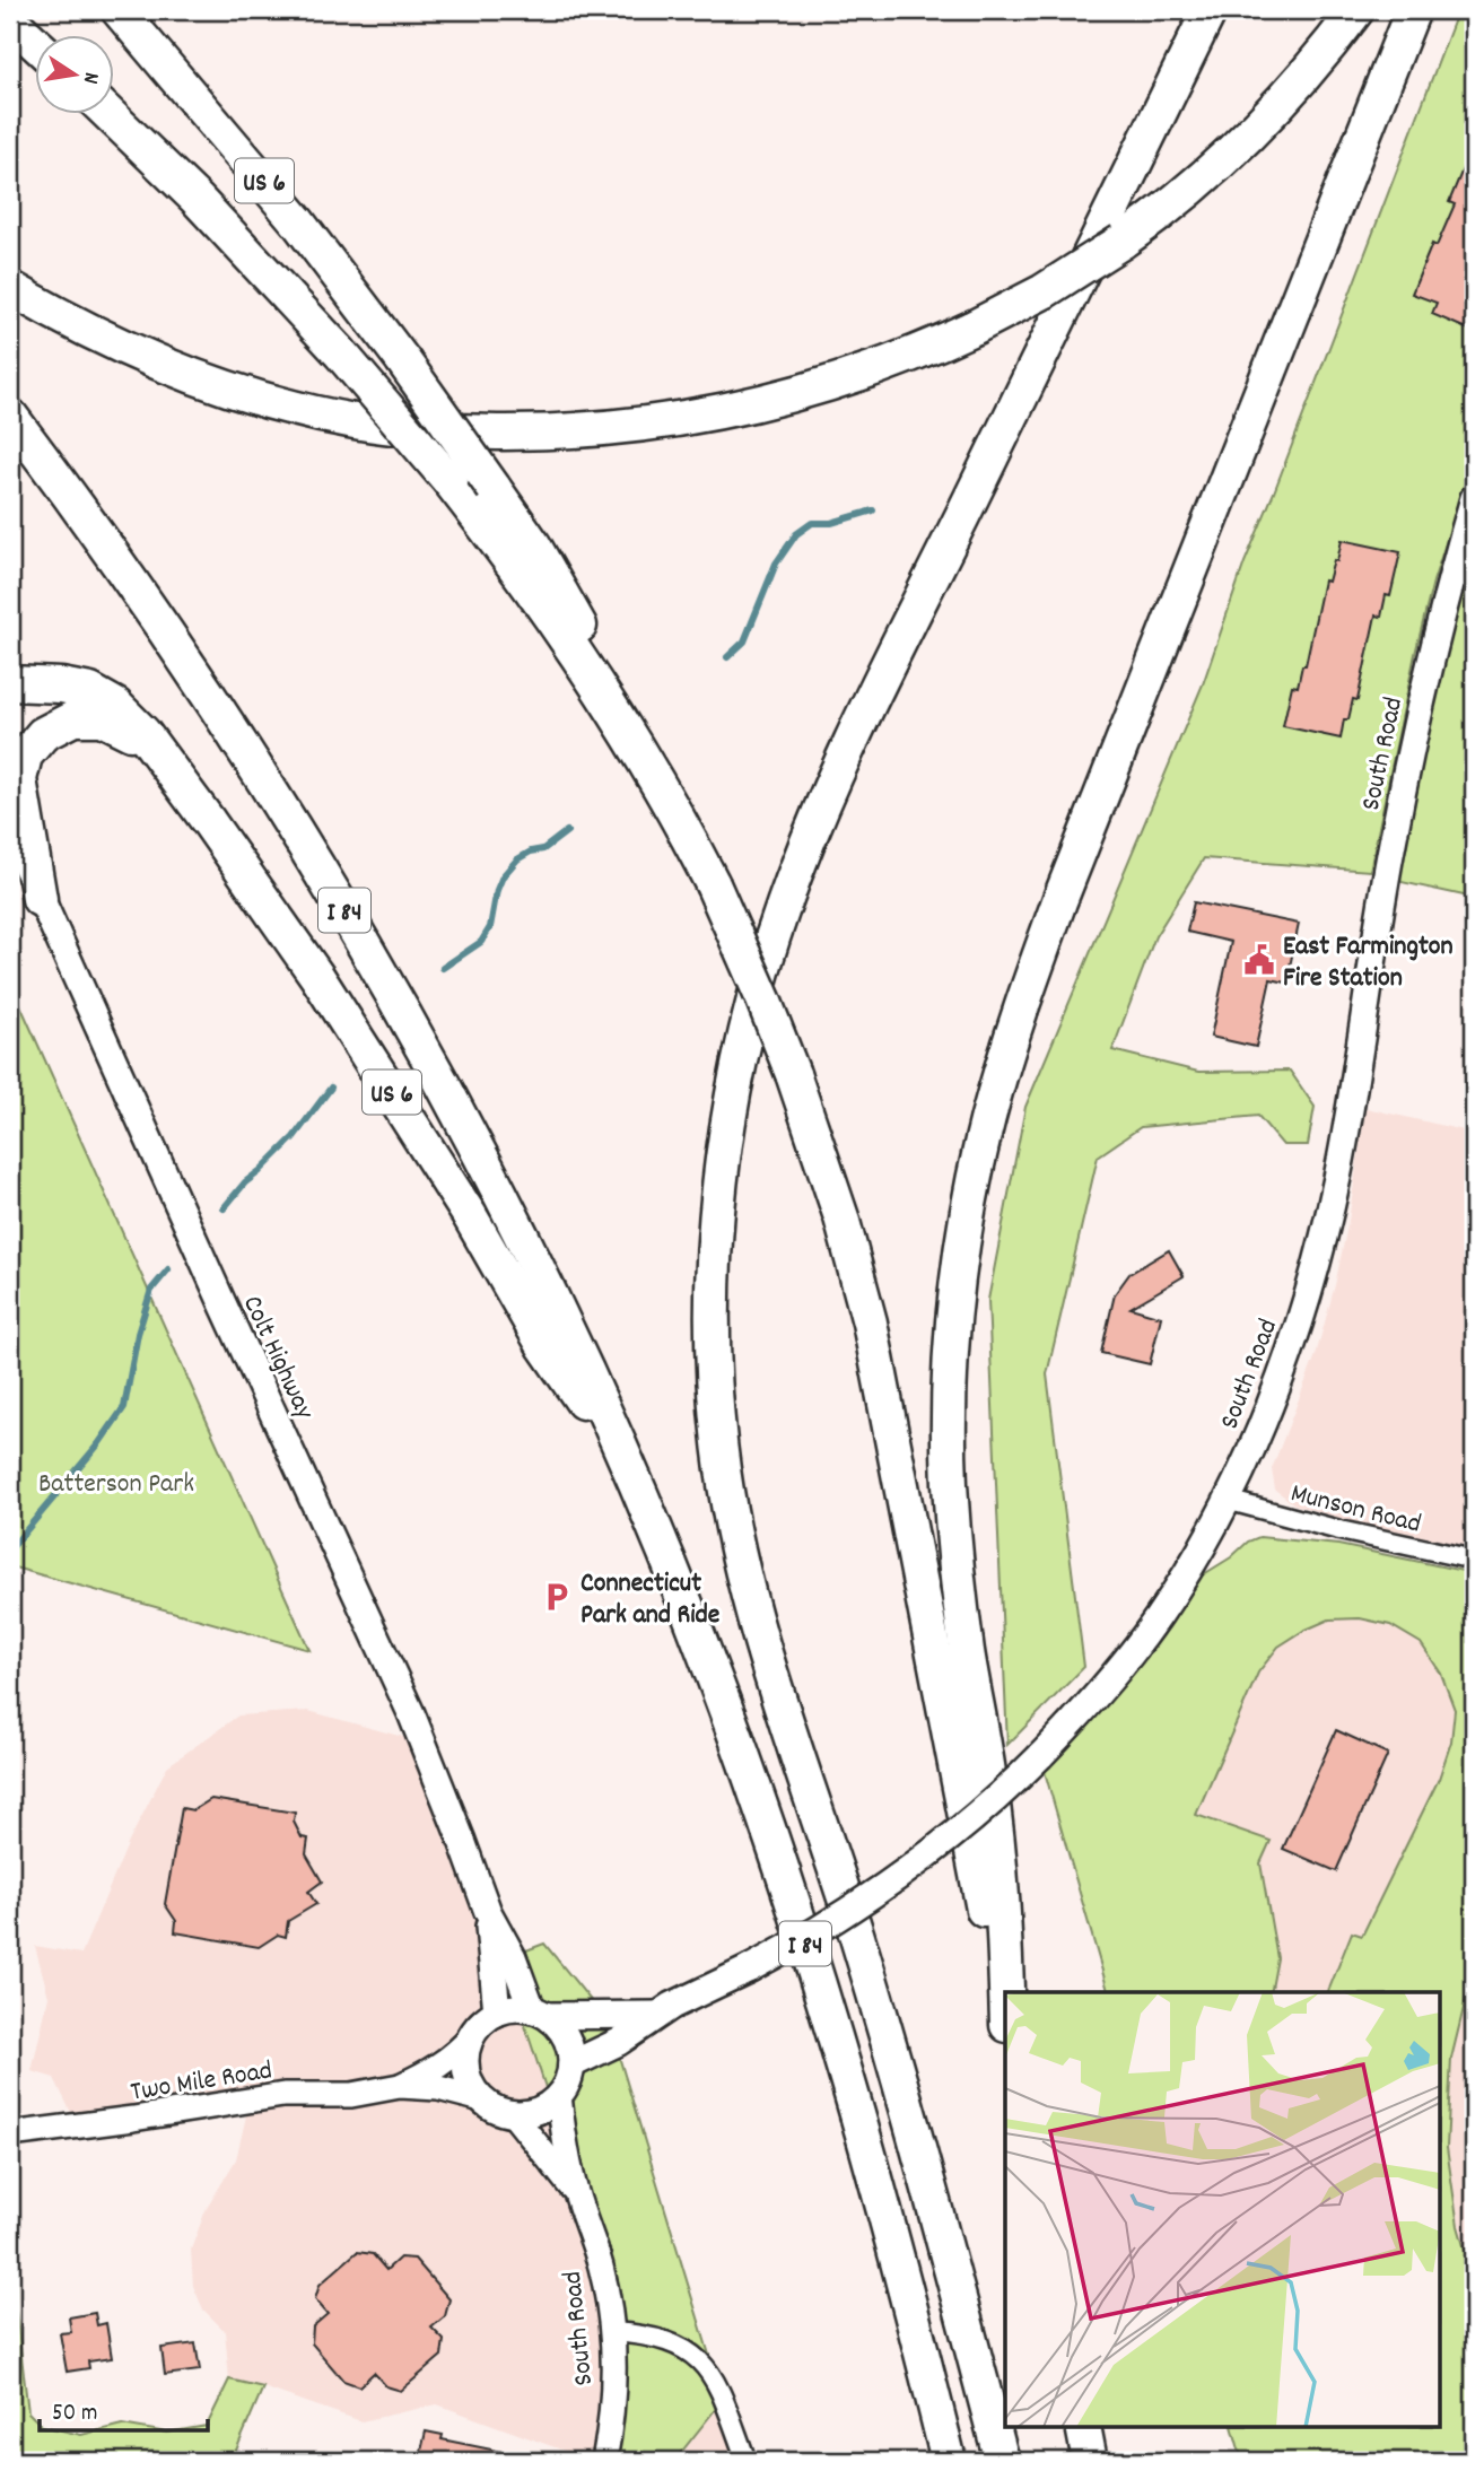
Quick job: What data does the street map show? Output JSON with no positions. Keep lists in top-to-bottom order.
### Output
{
  "streets": {
    "highway": ["US 6", "I 84"],
    "main road": ["South Road", "Colt Highway"],
    "street": ["Munson Road", "Two Mile Road"]
  },
  "crossings": [
    ["US 6", "I 84"],
    ["South Road", "Colt Highway"],
    ["South Road", "Munson Road"],
    ["South Road", "Two Mile Road"],
    ["Colt Highway", "Two Mile Road"]
  ],
  "parks": ["Batterson Park"],
  "places": {
    "public building": ["East Farmington Fire Station"],
    "parking": ["Connecticut Park and Ride"]
  },
  "scale_bar": "50 m",
  "north": "right"
}
